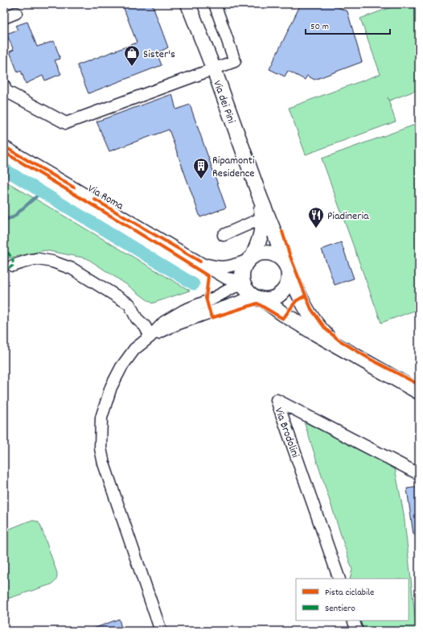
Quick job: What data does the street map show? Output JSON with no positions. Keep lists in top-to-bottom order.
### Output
{
  "streets": {
    "street": ["Via dei Pini", "Via Roma", "Via Brodolini"]
  },
  "crossings": [
    ["Via dei Pini", "Via Roma"]
  ],
  "places": {
    "shop": ["Sister's"],
    "building": ["Ripamonti Residence"],
    "restaurant": ["Piadineria"]
  },
  "legend": ["Pista ciclabile", "Sentiero"],
  "scale_bar": "50 m"
}
